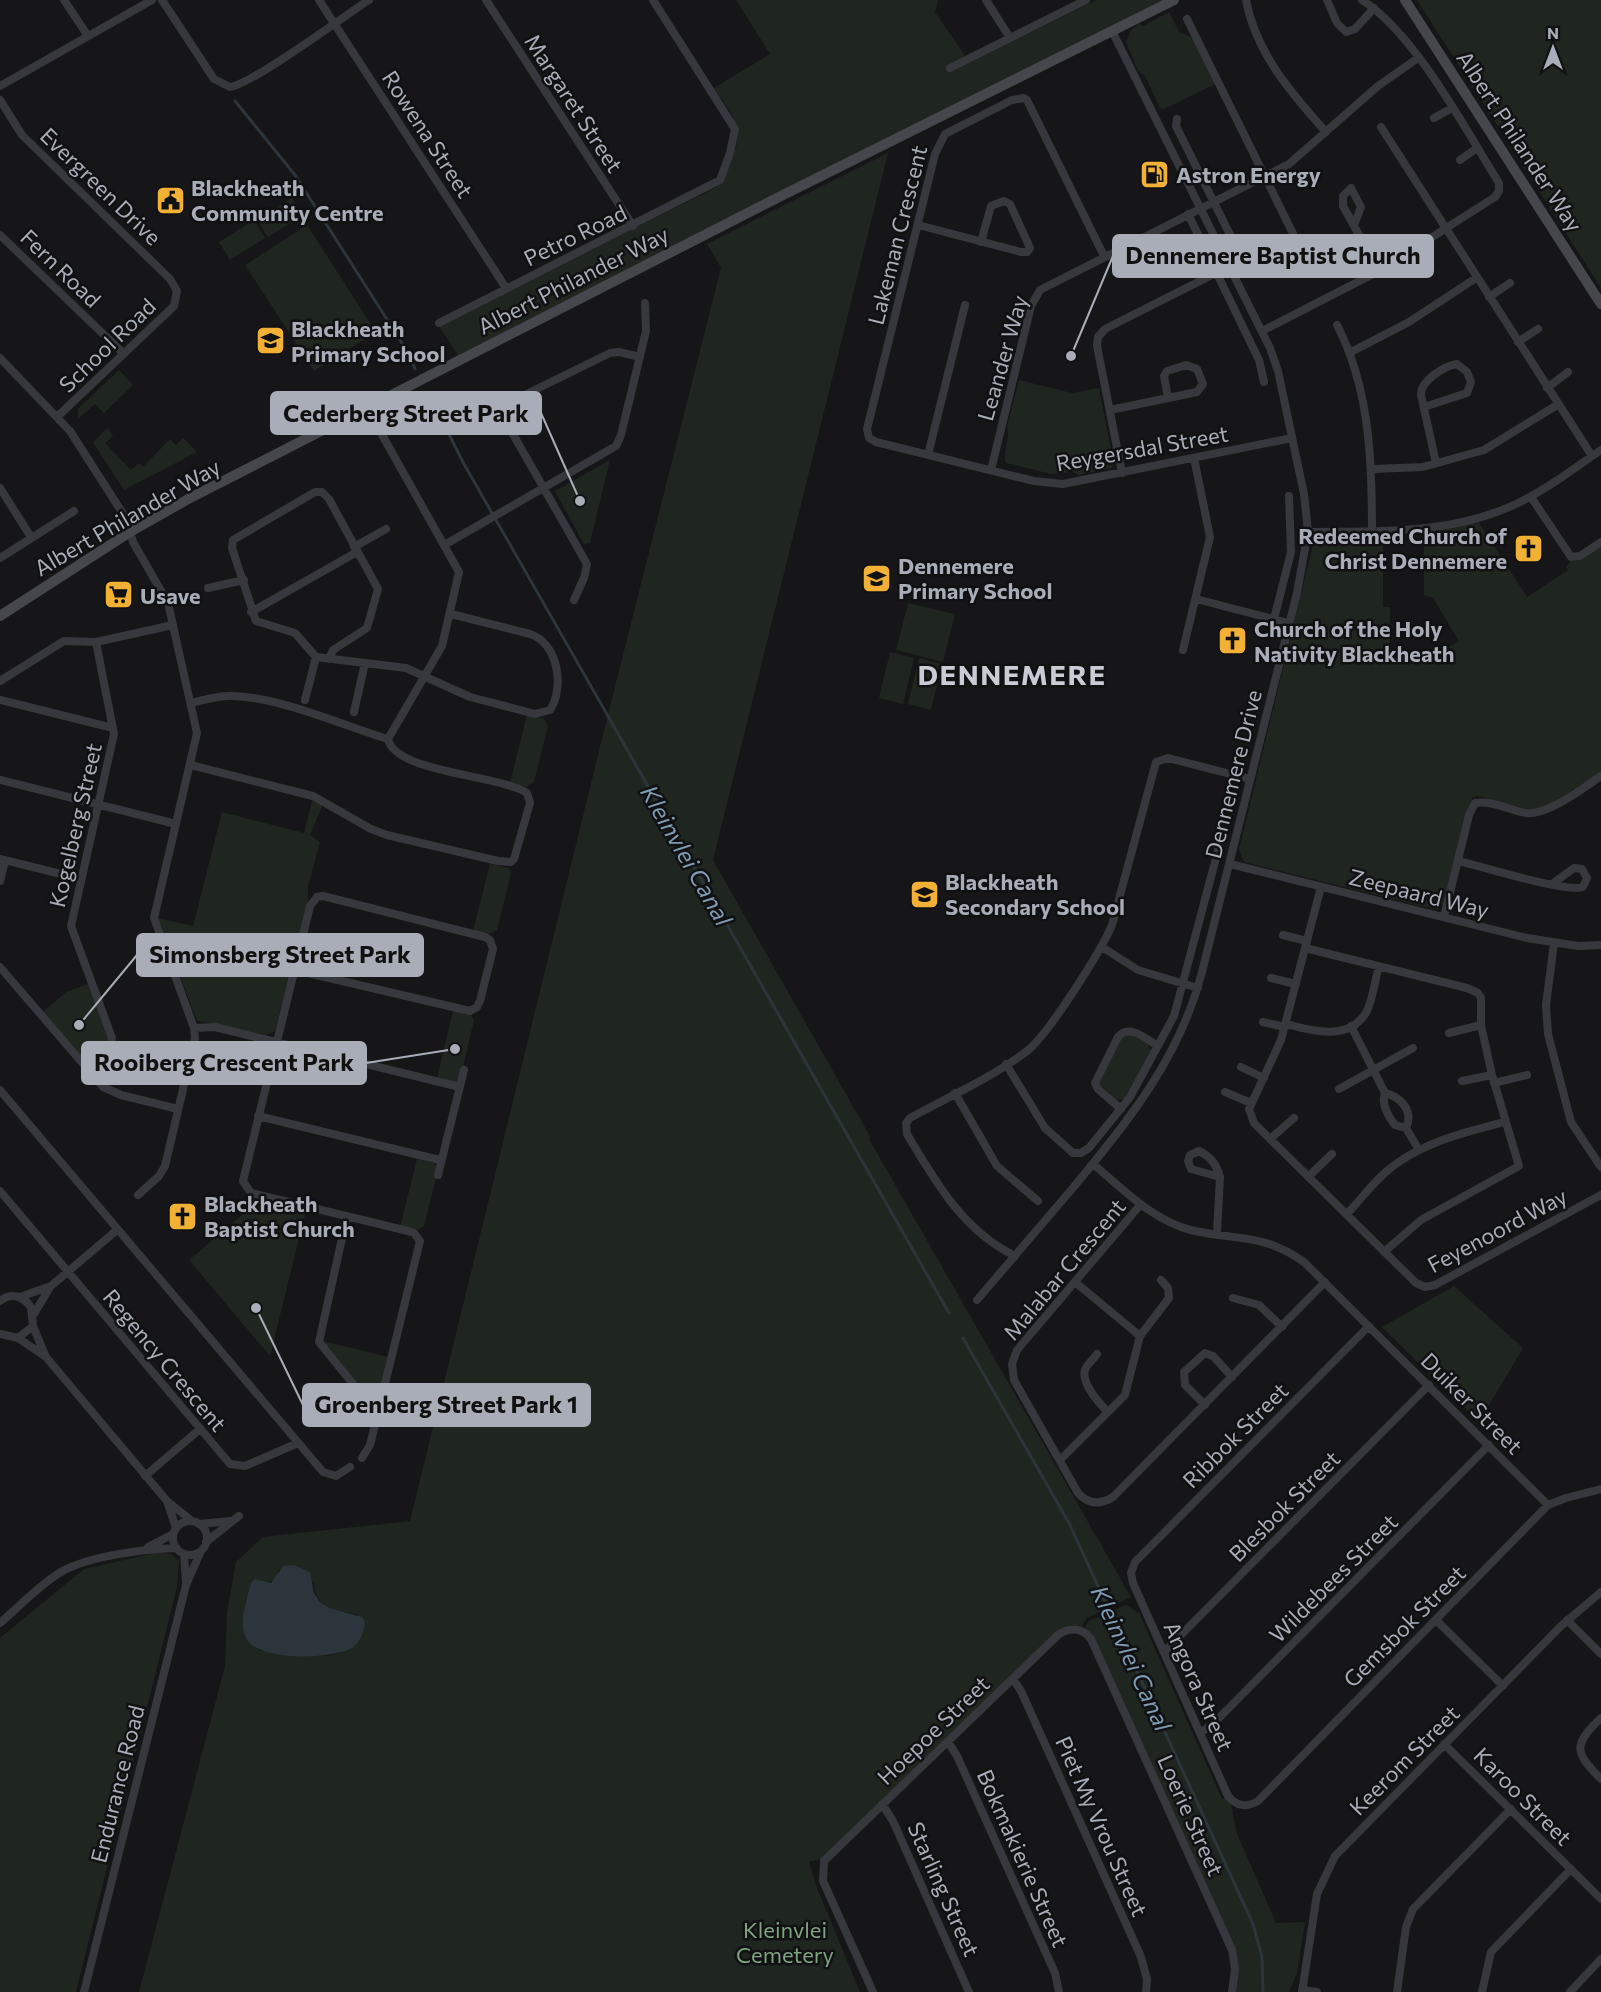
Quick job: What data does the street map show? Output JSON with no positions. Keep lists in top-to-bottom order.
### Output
{
  "streets": {
    "street": [
      "Margaret Street",
      "Rowena Street",
      "Albert Philander Way",
      "Evergreen Drive",
      "Petro Road",
      "Lakeman Crescent",
      "Fern Road",
      "School Road",
      "Leander Way",
      "Reygersdal Street",
      "Dennemere Drive",
      "Kogelberg Street",
      "Zeepaard Way",
      "Feyenoord Way",
      "Malabar Crescent",
      "Regency Crescent",
      "Duiker Street",
      "Ribbok Street",
      "Blesbok Street",
      "Wildebees Street",
      "Gemsbok Street",
      "Angora Street",
      "Hoepoe Street",
      "Keerom Street",
      "Endurance Road",
      "Karoo Street",
      "Loerie Street",
      "Piet My Vrou Street",
      "Bokmakierie Street",
      "Starling Street"
    ]
  },
  "crossings": [
    ["Margaret Street", "Petro Road"],
    ["Rowena Street", "Petro Road"],
    ["Albert Philander Way", "Dennemere Drive"],
    ["Evergreen Drive", "School Road"],
    ["Lakeman Crescent", "Leander Way"],
    ["Lakeman Crescent", "Reygersdal Street"],
    ["Fern Road", "School Road"],
    ["Leander Way", "Reygersdal Street"],
    ["Leander Way", "Dennemere Drive"],
    ["Reygersdal Street", "Dennemere Drive"],
    ["Dennemere Drive", "Zeepaard Way"],
    ["Dennemere Drive", "Duiker Street"],
    ["Malabar Crescent", "Duiker Street"],
    ["Duiker Street", "Ribbok Street"],
    ["Duiker Street", "Blesbok Street"],
    ["Duiker Street", "Wildebees Street"],
    ["Duiker Street", "Gemsbok Street"],
    ["Ribbok Street", "Angora Street"],
    ["Blesbok Street", "Angora Street"],
    ["Wildebees Street", "Angora Street"],
    ["Gemsbok Street", "Angora Street"],
    ["Hoepoe Street", "Loerie Street"],
    ["Hoepoe Street", "Piet My Vrou Street"],
    ["Hoepoe Street", "Bokmakierie Street"],
    ["Hoepoe Street", "Starling Street"],
    ["Keerom Street", "Karoo Street"]
  ],
  "districts": ["DENNEMERE"],
  "water": ["Kleinvlei Canal"],
  "parks": ["Kleinvlei Cemetery"],
  "places": {
    "fuel station": ["Astron Energy"],
    "public building": ["Blackheath Community Centre"],
    "school or university": ["Blackheath Primary School", "Dennemere Primary School", "Blackheath Secondary School"],
    "other": [
      "Dennemere Baptist Church",
      "Cederberg Street Park",
      "Simonsberg Street Park",
      "Rooiberg Crescent Park",
      "Groenberg Street Park 1"
    ],
    "church": ["Redeemed Church of Christ Dennemere", "Church of the Holy Nativity Blackheath", "Blackheath Baptist Church"],
    "supermarket": ["Usave"]
  },
  "north": "top"
}
